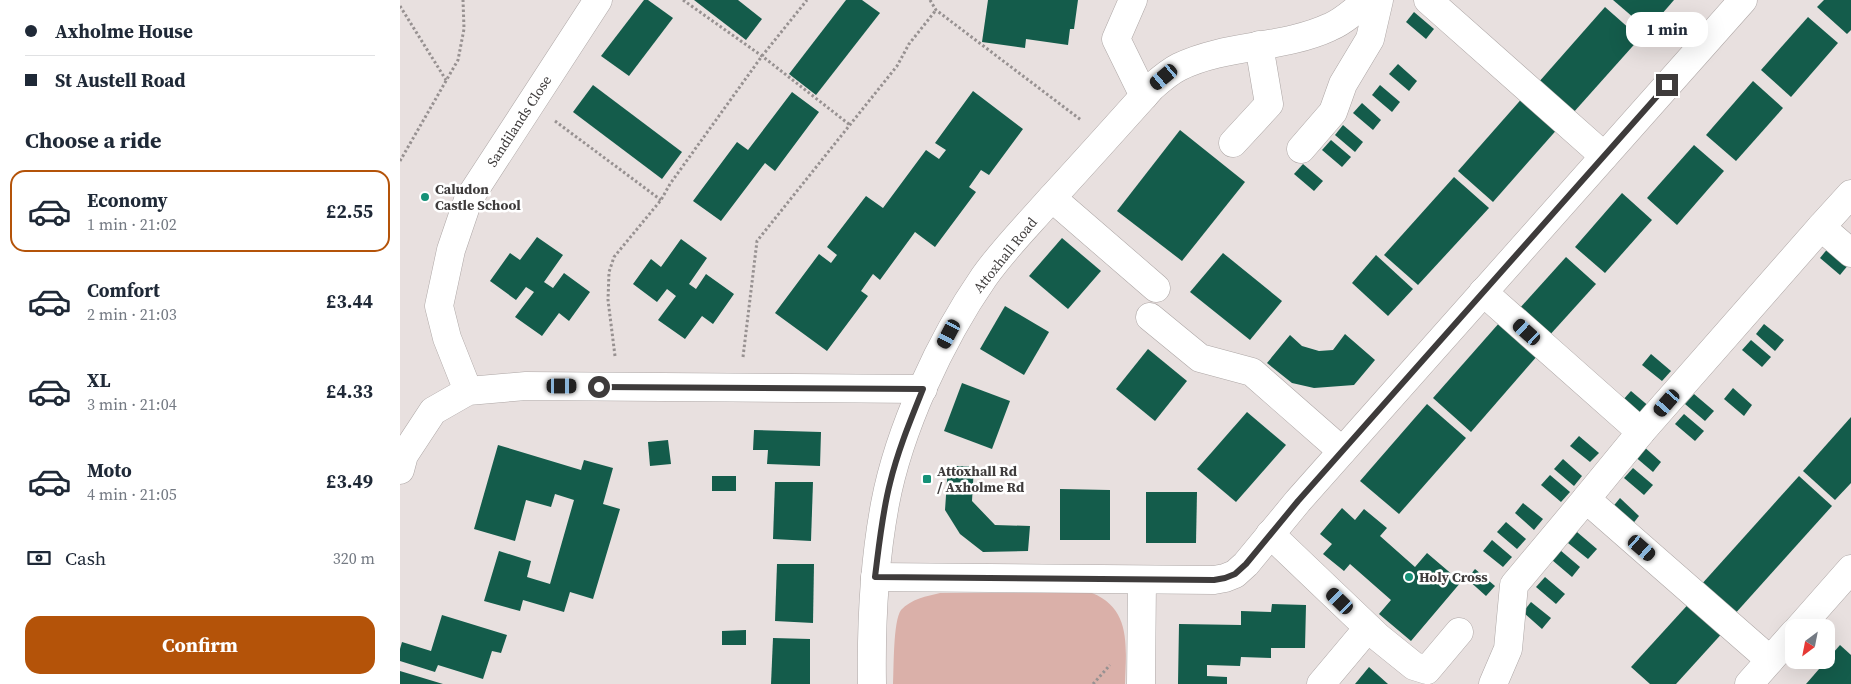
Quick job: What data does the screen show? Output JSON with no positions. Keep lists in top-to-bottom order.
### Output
{
  "streets": {
    "street": ["Sandilands Close", "Attoxhall Road"]
  },
  "places": {
    "other": ["Caludon Castle School", "Holy Cross"],
    "transit": ["Attoxhall Rd / Axholme Rd"]
  },
  "north": "bottom left",
  "page": {
    "banner": ["Axholme House", "St Austell Road"],
    "bubble": "1 min",
    "heading": "Choose a ride",
    "list": [
      {
        "name": "Economy",
        "note": "1 min · 21:02",
        "value": "£2.55"
      },
      {
        "name": "Comfort",
        "note": "2 min · 21:03",
        "value": "£3.44"
      },
      {
        "name": "XL",
        "note": "3 min · 21:04",
        "value": "£4.33"
      },
      {
        "name": "Moto",
        "note": "4 min · 21:05",
        "value": "£3.49"
      }
    ],
    "pay": ["Cash", "320 m"],
    "buttons": "Confirm"
  }
}
